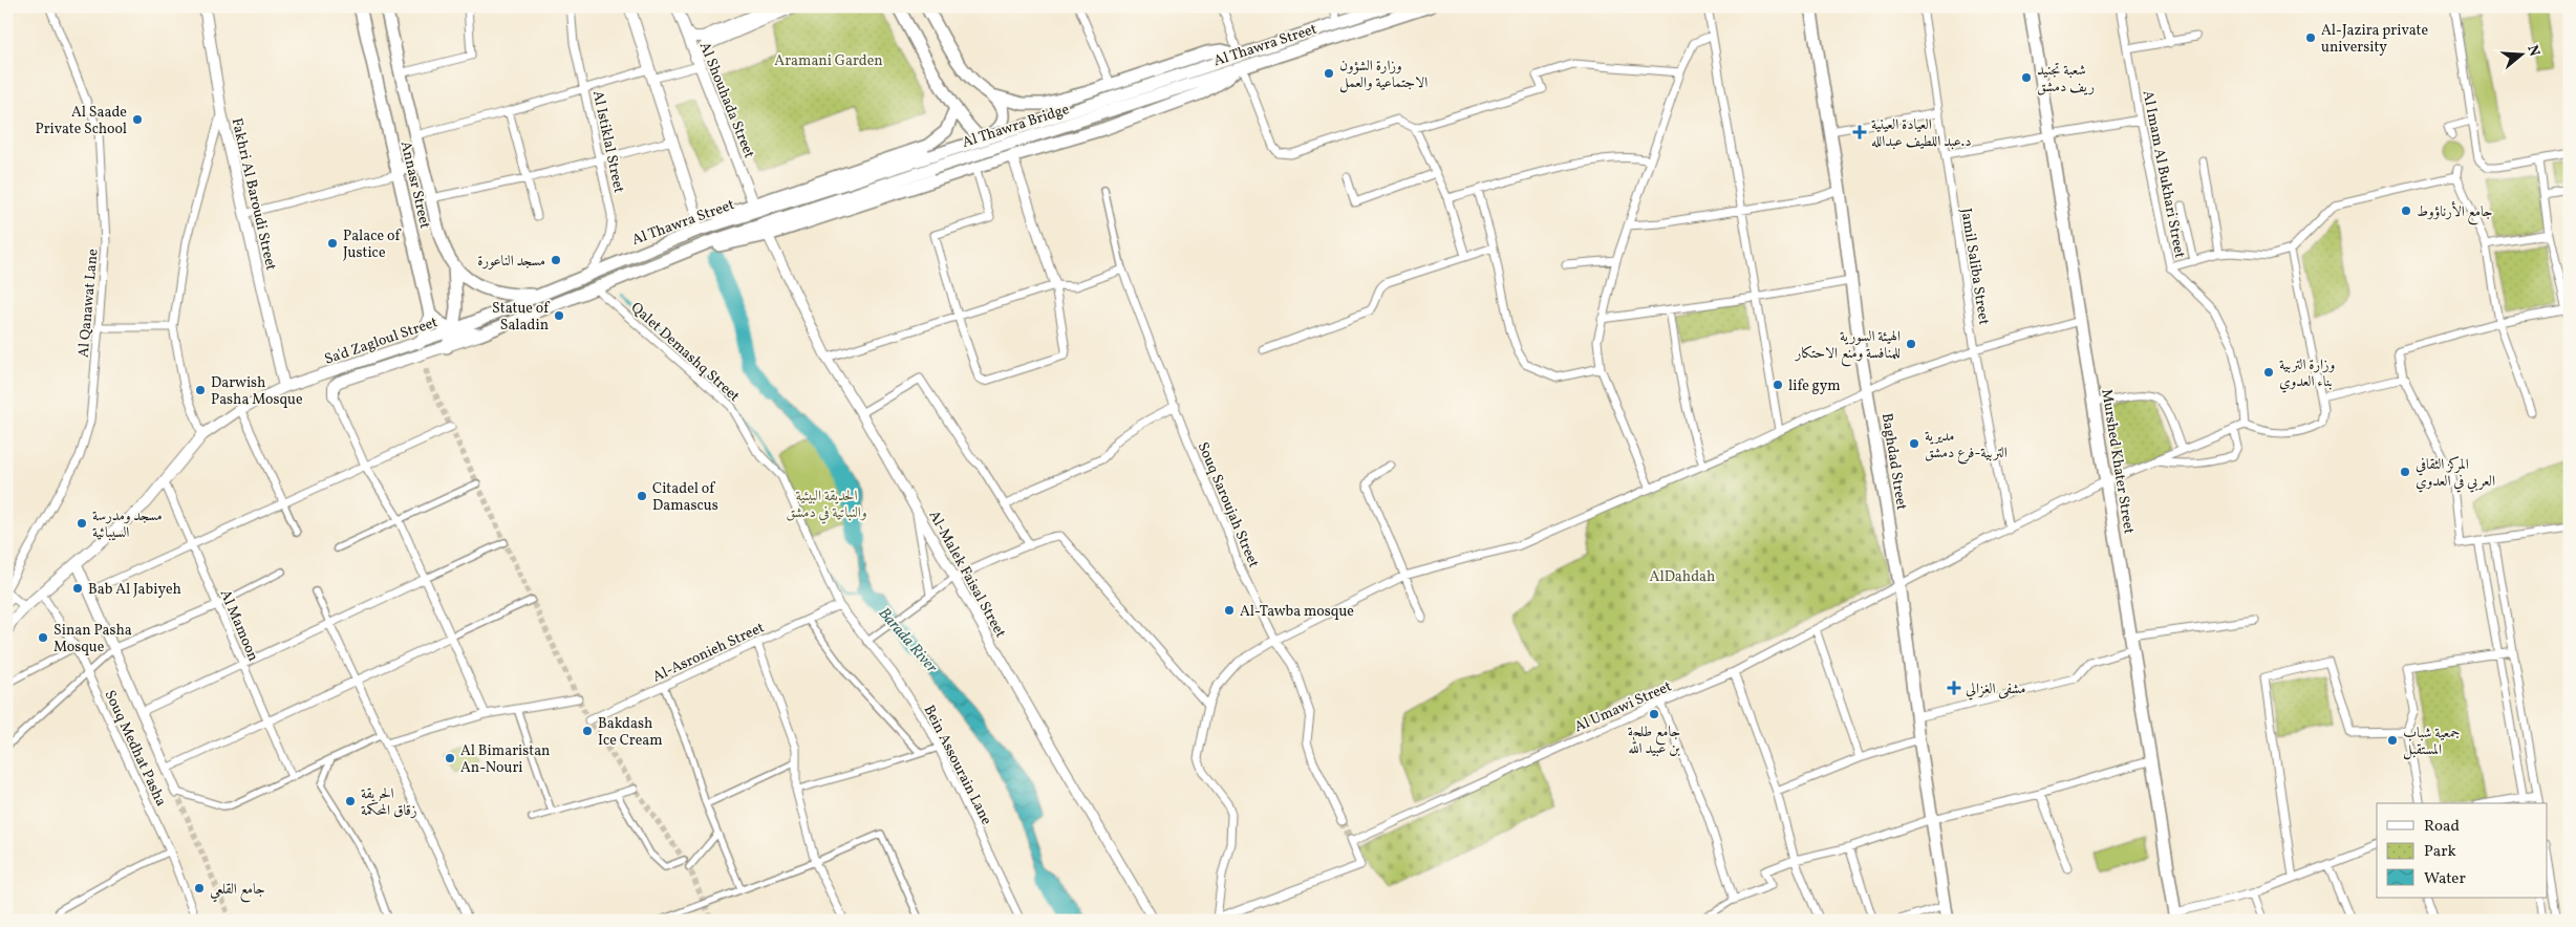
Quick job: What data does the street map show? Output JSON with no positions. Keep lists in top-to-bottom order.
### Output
{
  "streets": {
    "main road": [
      "Al Thawra Street",
      "Al Shouhada Street",
      "Al Thawra Bridge",
      "Annasr Street",
      "Fakhri Al Baroudi Street",
      "Sa'd Zagloul Street",
      "Baghdad Street",
      "Murshed Khater Street"
    ],
    "street": [
      "Al Istiklal Street",
      "Al Imam Al Bukhari Street",
      "Jamil Saliba Street",
      "Al Qanawat Lane",
      "Qalet Demashq Street",
      "Souq Saroujah Street",
      "Al-Malek Faisal Street",
      "Al Mamoon",
      "Al-Asronieh Street",
      "Al Umawi Street",
      "Souq Medhat Pasha",
      "Bein Assourain Lane"
    ]
  },
  "crossings": [
    ["Al Thawra Street", "Al Thawra Bridge"],
    ["Al Thawra Street", "Al Istiklal Street"],
    ["Al Thawra Street", "Annasr Street"],
    ["Al Thawra Street", "Sa'd Zagloul Street"],
    ["Al Thawra Street", "Qalet Demashq Street"],
    ["Fakhri Al Baroudi Street", "Sa'd Zagloul Street"],
    ["Jamil Saliba Street", "Al Umawi Street"],
    ["Sa'd Zagloul Street", "Al Mamoon"],
    ["Sa'd Zagloul Street", "Souq Medhat Pasha"],
    ["Qalet Demashq Street", "Al-Asronieh Street"],
    ["Qalet Demashq Street", "Bein Assourain Lane"],
    ["Baghdad Street", "Al Umawi Street"],
    ["Murshed Khater Street", "Al Umawi Street"],
    ["Al-Asronieh Street", "Bein Assourain Lane"]
  ],
  "water": ["Barada River"],
  "parks": ["Aramani Garden", "الحديقة البيئية والنباتية في دمشق", "AlDahdah"],
  "places": {
    "other": [
      "Al-Jazira private university",
      "وزارة الشؤون الاجتماعية والعمل",
      "شعبة تجنيد ريف دمشق",
      "Al Saade Private School",
      "جامع الأرناؤوط",
      "Palace of Justice",
      "مسجد الناعورة",
      "Statue of Saladin",
      "الهيئة السورية للمنافسة ومنع الاحتكار",
      "وزارة التربية بناء العدوي",
      "life gym",
      "Darwish Pasha Mosque",
      "مديرية التربية-فرع دمشق",
      "المركز الثقافي العربي في العدوي",
      "Citadel of Damascus",
      "مسجد ومدرسة السيبائية",
      "Bab Al Jabiyeh",
      "Al-Tawba mosque",
      "Sinan Pasha Mosque",
      "جامع طلحة بن عبيد الله",
      "Bakdash Ice Cream",
      "جمعية شباب المستقبل",
      "Al Bimaristan An-Nouri",
      "الحريقة زقاق المحكمة",
      "جامع القلعي"
    ],
    "health": ["العيادة العينية د.عبد اللطيف عبدالله", "مشفى الغزالي"]
  },
  "legend": ["Road", "Park", "Water"],
  "north": "right"
}
